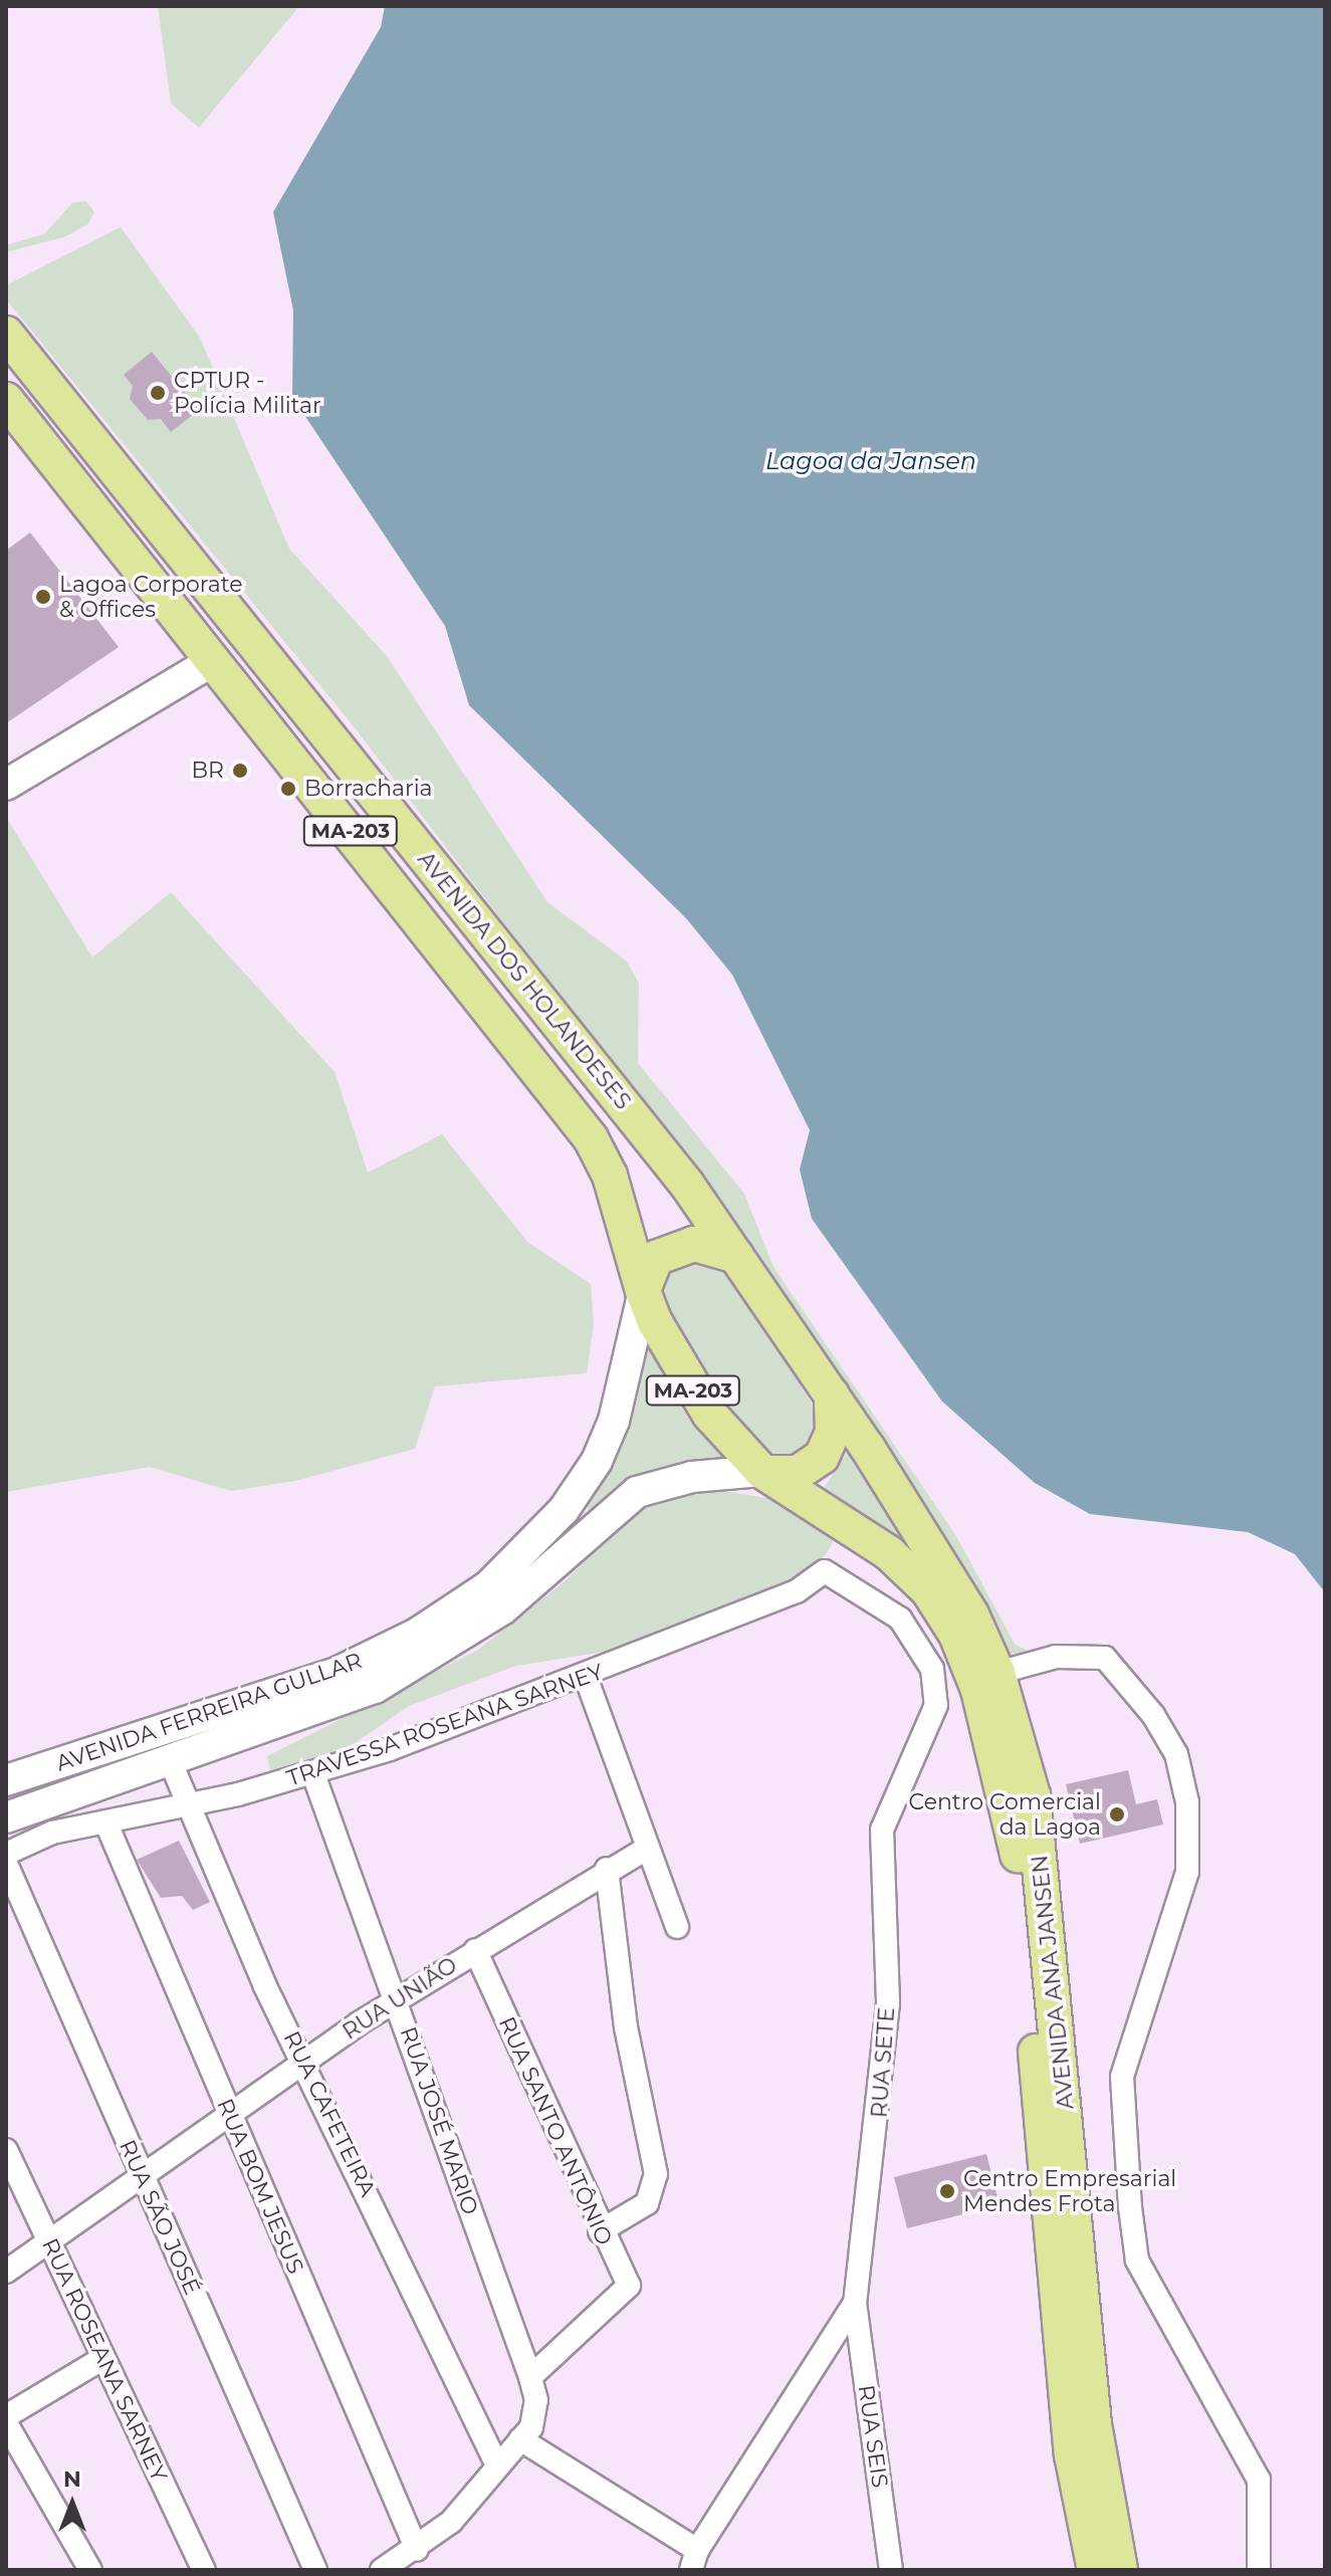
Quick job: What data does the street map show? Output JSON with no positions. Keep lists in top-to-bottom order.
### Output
{
  "streets": {
    "main road": [
      "MA-203",
      "AVENIDA DOS HOLANDESES",
      "AVENIDA FERREIRA GULLAR",
      "AVENIDA ANA JANSEN"
    ],
    "street": [
      "TRAVESSA ROSEANA SARNEY",
      "RUA UNIÃO",
      "RUA SETE",
      "RUA CAFETEIRA",
      "RUA JOSÉ MARIO",
      "RUA SANTO ANTÔNIO",
      "RUA BOM JESUS",
      "RUA SÃO JOSÉ",
      "RUA ROSEANA SARNEY",
      "RUA SEIS"
    ]
  },
  "crossings": [
    ["MA-203", "AVENIDA DOS HOLANDESES"],
    ["MA-203", "AVENIDA FERREIRA GULLAR"],
    ["MA-203", "AVENIDA ANA JANSEN"],
    ["AVENIDA DOS HOLANDESES", "AVENIDA FERREIRA GULLAR"],
    ["AVENIDA FERREIRA GULLAR", "AVENIDA ANA JANSEN"],
    ["AVENIDA FERREIRA GULLAR", "RUA CAFETEIRA"],
    ["TRAVESSA ROSEANA SARNEY", "RUA SETE"],
    ["TRAVESSA ROSEANA SARNEY", "RUA CAFETEIRA"],
    ["TRAVESSA ROSEANA SARNEY", "RUA JOSÉ MARIO"],
    ["TRAVESSA ROSEANA SARNEY", "RUA BOM JESUS"],
    ["RUA UNIÃO", "RUA CAFETEIRA"],
    ["RUA UNIÃO", "RUA JOSÉ MARIO"],
    ["RUA UNIÃO", "RUA SANTO ANTÔNIO"],
    ["RUA UNIÃO", "RUA BOM JESUS"],
    ["RUA UNIÃO", "RUA SÃO JOSÉ"],
    ["RUA UNIÃO", "RUA ROSEANA SARNEY"],
    ["RUA SETE", "RUA SEIS"],
    ["RUA CAFETEIRA", "RUA JOSÉ MARIO"],
    ["RUA JOSÉ MARIO", "RUA SANTO ANTÔNIO"],
    ["RUA JOSÉ MARIO", "RUA BOM JESUS"]
  ],
  "water": ["Lagoa da Jansen"],
  "places": [
    "CPTUR - Polícia Militar",
    "Lagoa Corporate & Offices",
    "BR",
    "Borracharia",
    "Centro Comercial da Lagoa",
    "Centro Empresarial Mendes Frota"
  ],
  "north": "top"
}
